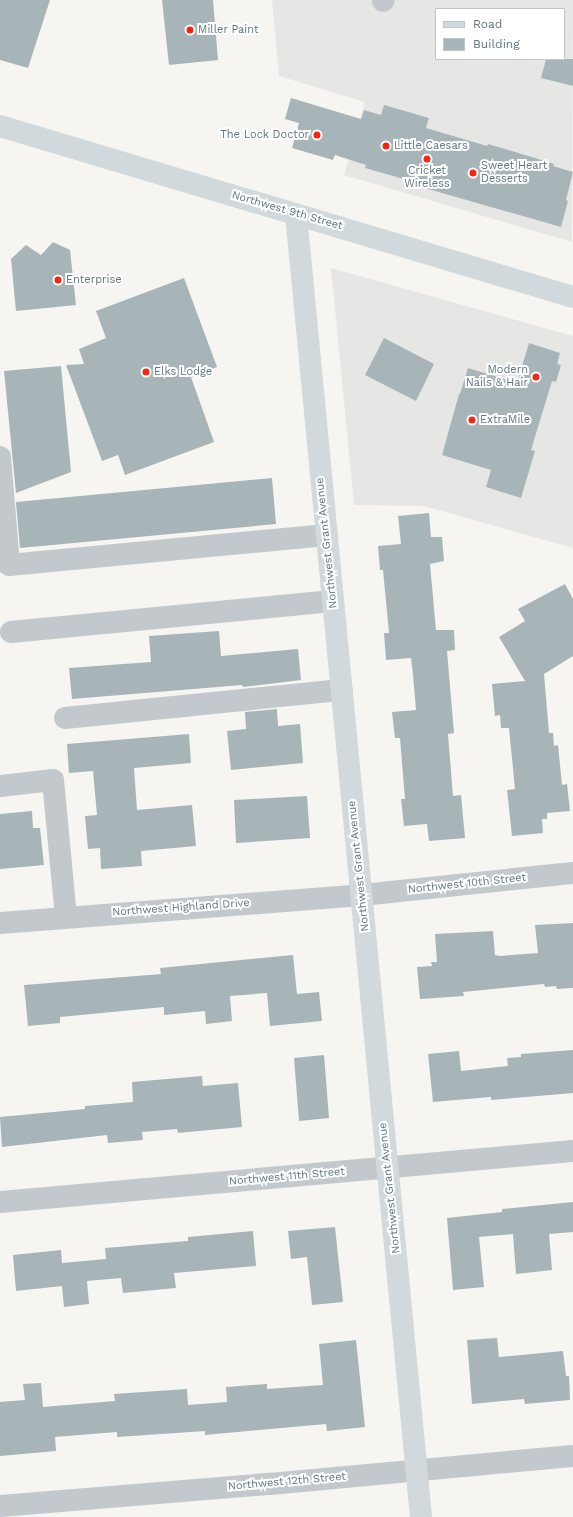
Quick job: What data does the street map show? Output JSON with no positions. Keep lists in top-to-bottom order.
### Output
{
  "streets": {
    "main road": ["Northwest 9th Street", "Northwest Grant Avenue"],
    "street": [
      "Northwest 10th Street",
      "Northwest Highland Drive",
      "Northwest 11th Street",
      "Northwest 12th Street"
    ]
  },
  "crossings": [
    ["Northwest 9th Street", "Northwest Grant Avenue"],
    ["Northwest Grant Avenue", "Northwest 10th Street"],
    ["Northwest Grant Avenue", "Northwest Highland Drive"],
    ["Northwest Grant Avenue", "Northwest 11th Street"],
    ["Northwest Grant Avenue", "Northwest 12th Street"],
    ["Northwest 10th Street", "Northwest Highland Drive"]
  ],
  "places": [
    "Miller Paint",
    "The Lock Doctor",
    "Little Caesars",
    "Cricket Wireless",
    "Sweet Heart Desserts",
    "Enterprise",
    "Elks Lodge",
    "Modern Nails & Hair",
    "ExtraMile"
  ],
  "legend": ["Road", "Building"]
}
